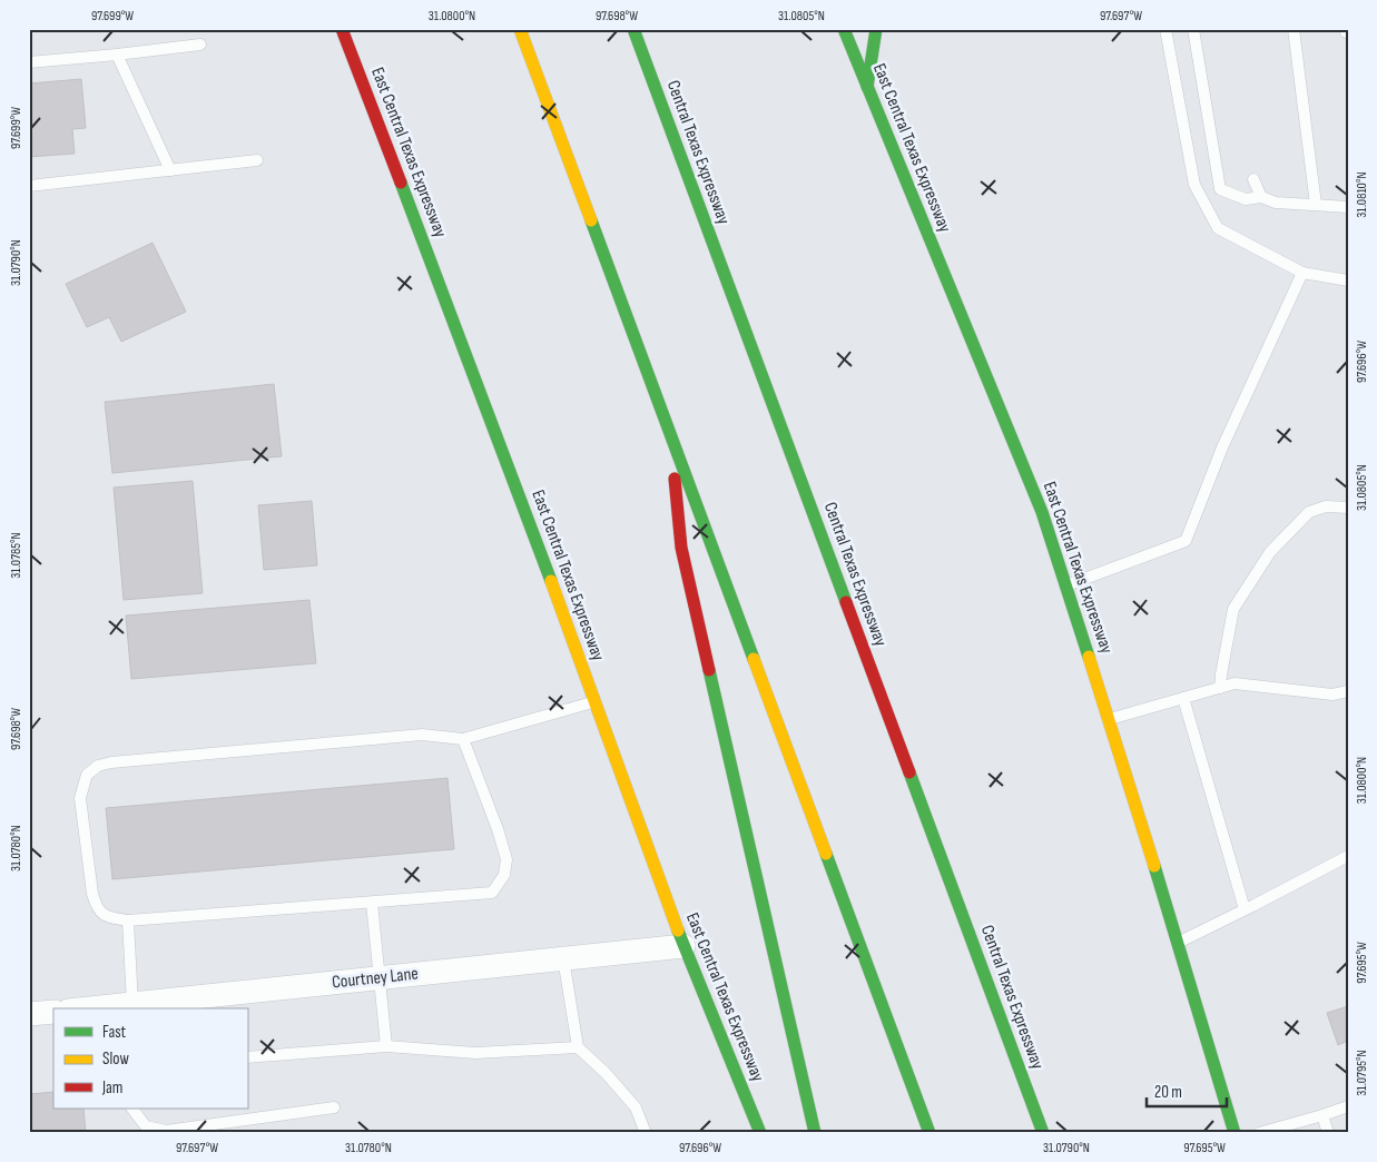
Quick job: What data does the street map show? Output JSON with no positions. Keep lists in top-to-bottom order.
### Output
{
  "streets": {
    "main road": ["East Central Texas Expressway", "Central Texas Expressway"],
    "street": ["Courtney Lane"]
  },
  "crossings": [
    ["East Central Texas Expressway", "Courtney Lane"]
  ],
  "legend": ["Fast", "Slow", "Jam"],
  "scale_bar": "20 m",
  "coordinates": [
    "97.699°W",
    "31.0800°N",
    "97.698°W",
    "31.0805°N",
    "97.697°W",
    "31.0810°N",
    "31.0790°N",
    "97.696°W",
    "31.0785°N",
    "31.0780°N",
    "97.695°W",
    "31.0795°N"
  ]
}
